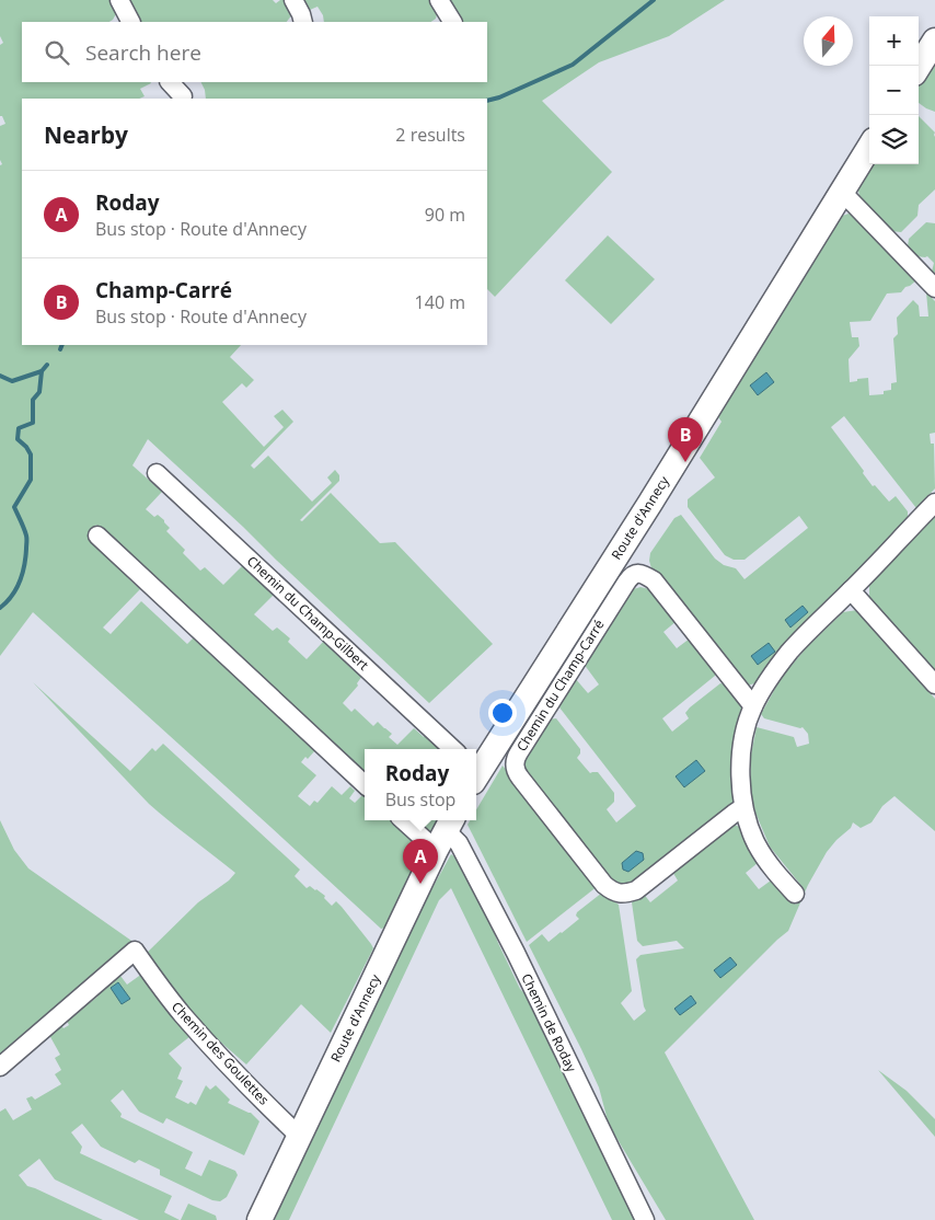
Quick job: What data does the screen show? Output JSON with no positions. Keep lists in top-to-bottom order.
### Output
{
  "streets": {
    "main road": ["Route d'Annecy"],
    "street": [
      "Chemin du Champ-Gilbert",
      "Chemin du Champ-Carré",
      "Chemin de Roday",
      "Chemin des Goulettes"
    ]
  },
  "crossings": [
    ["Route d'Annecy", "Chemin de Roday"],
    ["Route d'Annecy", "Chemin des Goulettes"]
  ],
  "north": "top",
  "page": {
    "map_buttons": ["+", "−"],
    "search": "Search here",
    "heading": ["Nearby", "2 results"],
    "list": [
      {
        "mark": "A",
        "name": "Roday",
        "note": "Bus stop · Route d'Annecy",
        "value": "90 m"
      },
      {
        "mark": "B",
        "name": "Champ-Carré",
        "note": "Bus stop · Route d'Annecy",
        "value": "140 m"
      }
    ],
    "pins": ["B", "A"],
    "popup": ["Roday", "Bus stop"]
  }
}
